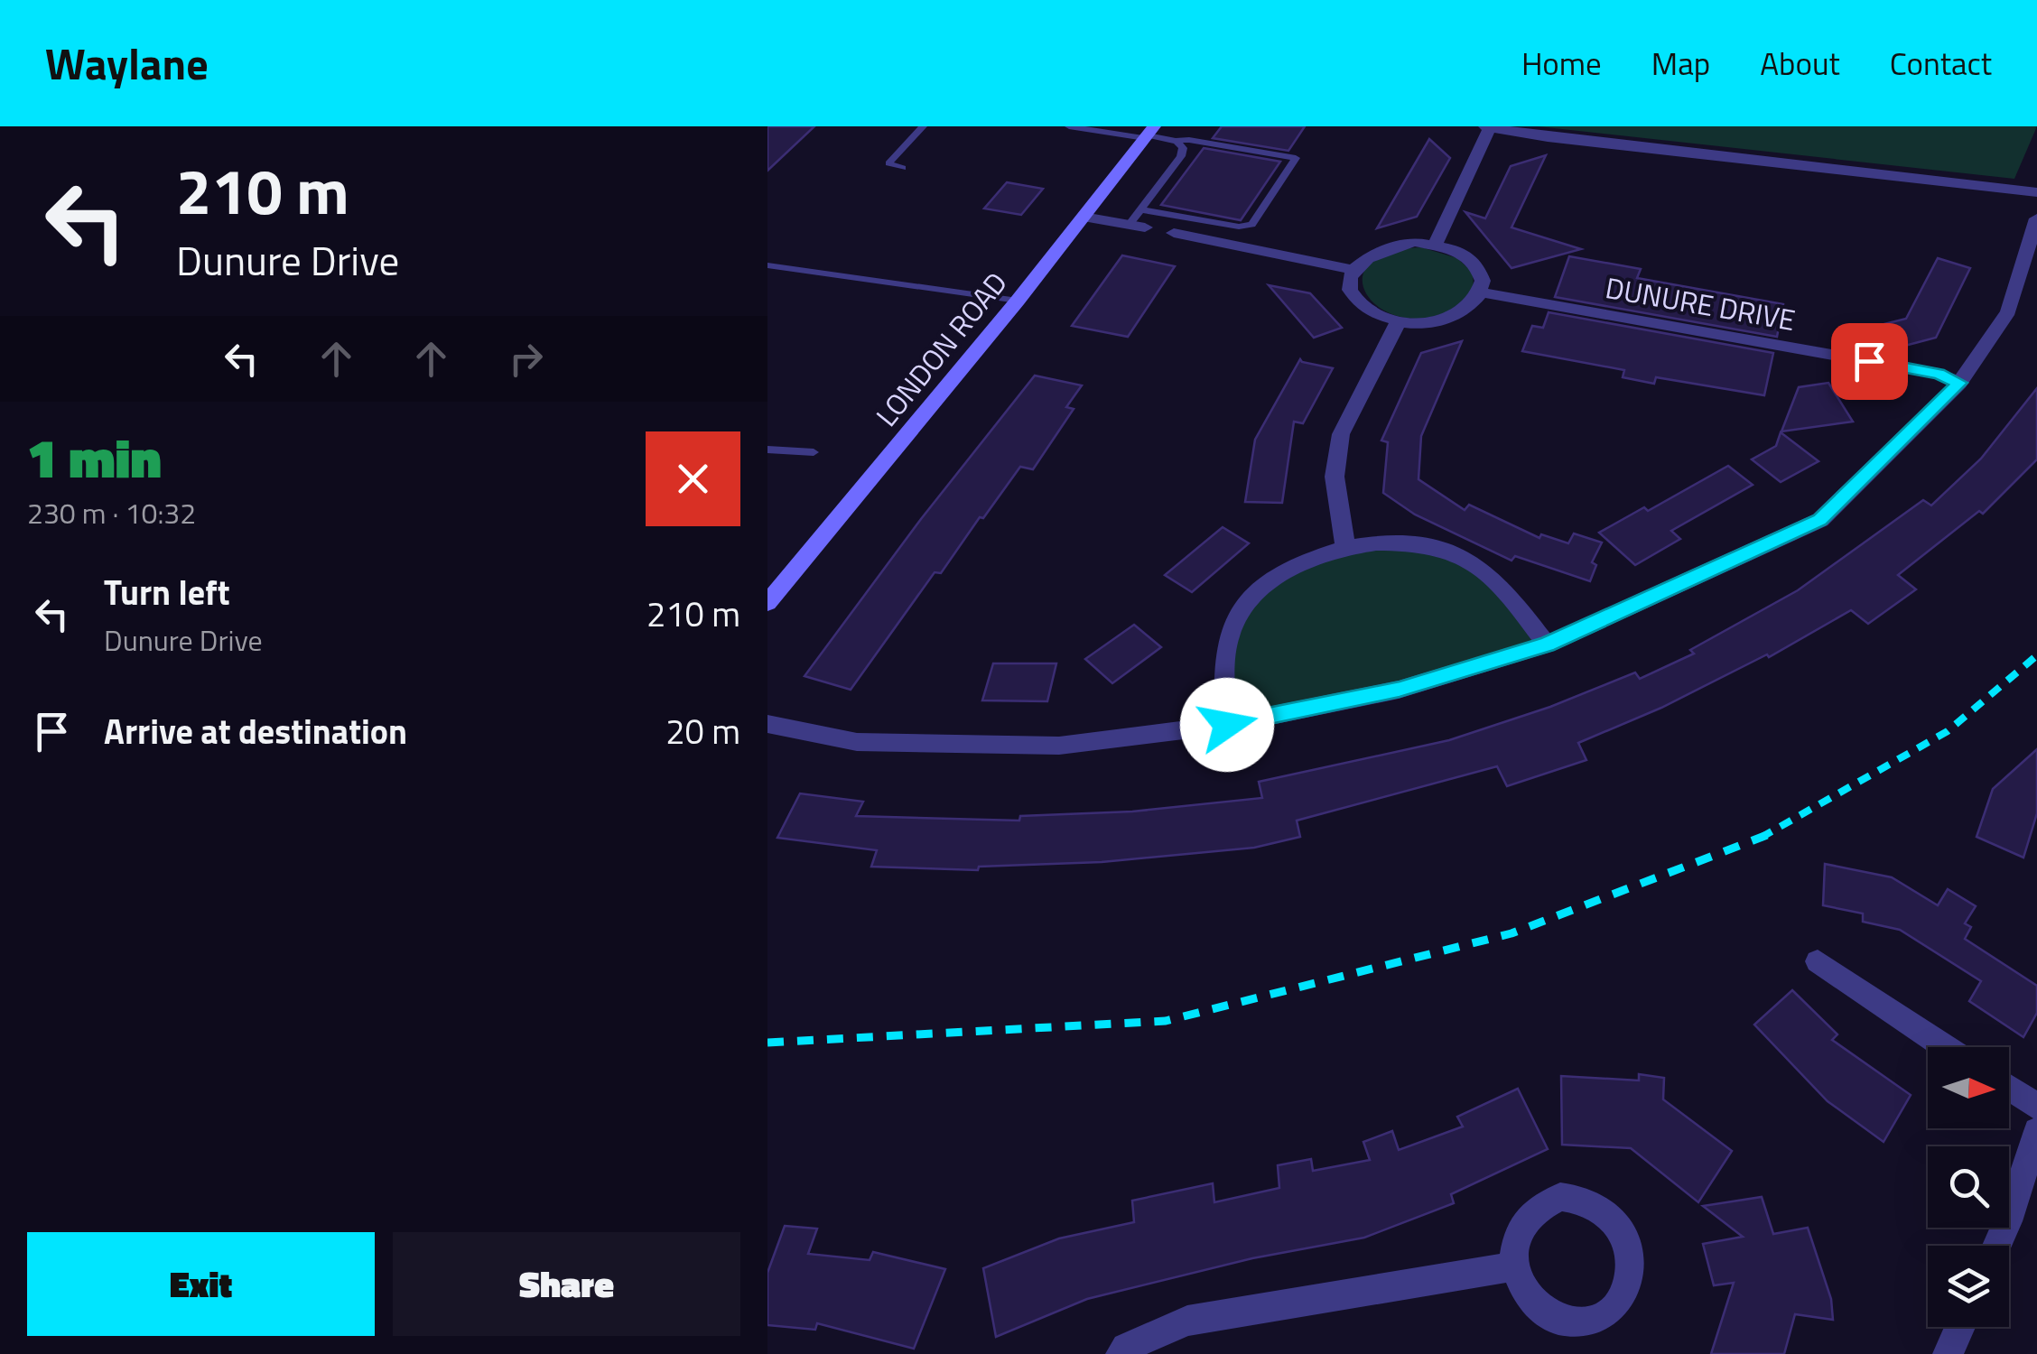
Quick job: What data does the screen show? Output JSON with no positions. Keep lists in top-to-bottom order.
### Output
{
  "streets": {
    "main road": ["LONDON ROAD"],
    "street": ["DUNURE DRIVE"]
  },
  "north": "right",
  "page": {
    "header": "Waylane",
    "nav": [
      "Home",
      "Map",
      "About",
      "Contact"
    ],
    "turn": ["210 m", "Dunure Drive"],
    "heading": ["1 min", "230 m · 10:32"],
    "list": [
      {
        "name": "Turn left",
        "note": "Dunure Drive",
        "value": "210 m"
      },
      {
        "name": "Arrive at destination",
        "value": "20 m"
      }
    ],
    "buttons": ["Exit", "Share"]
  }
}
